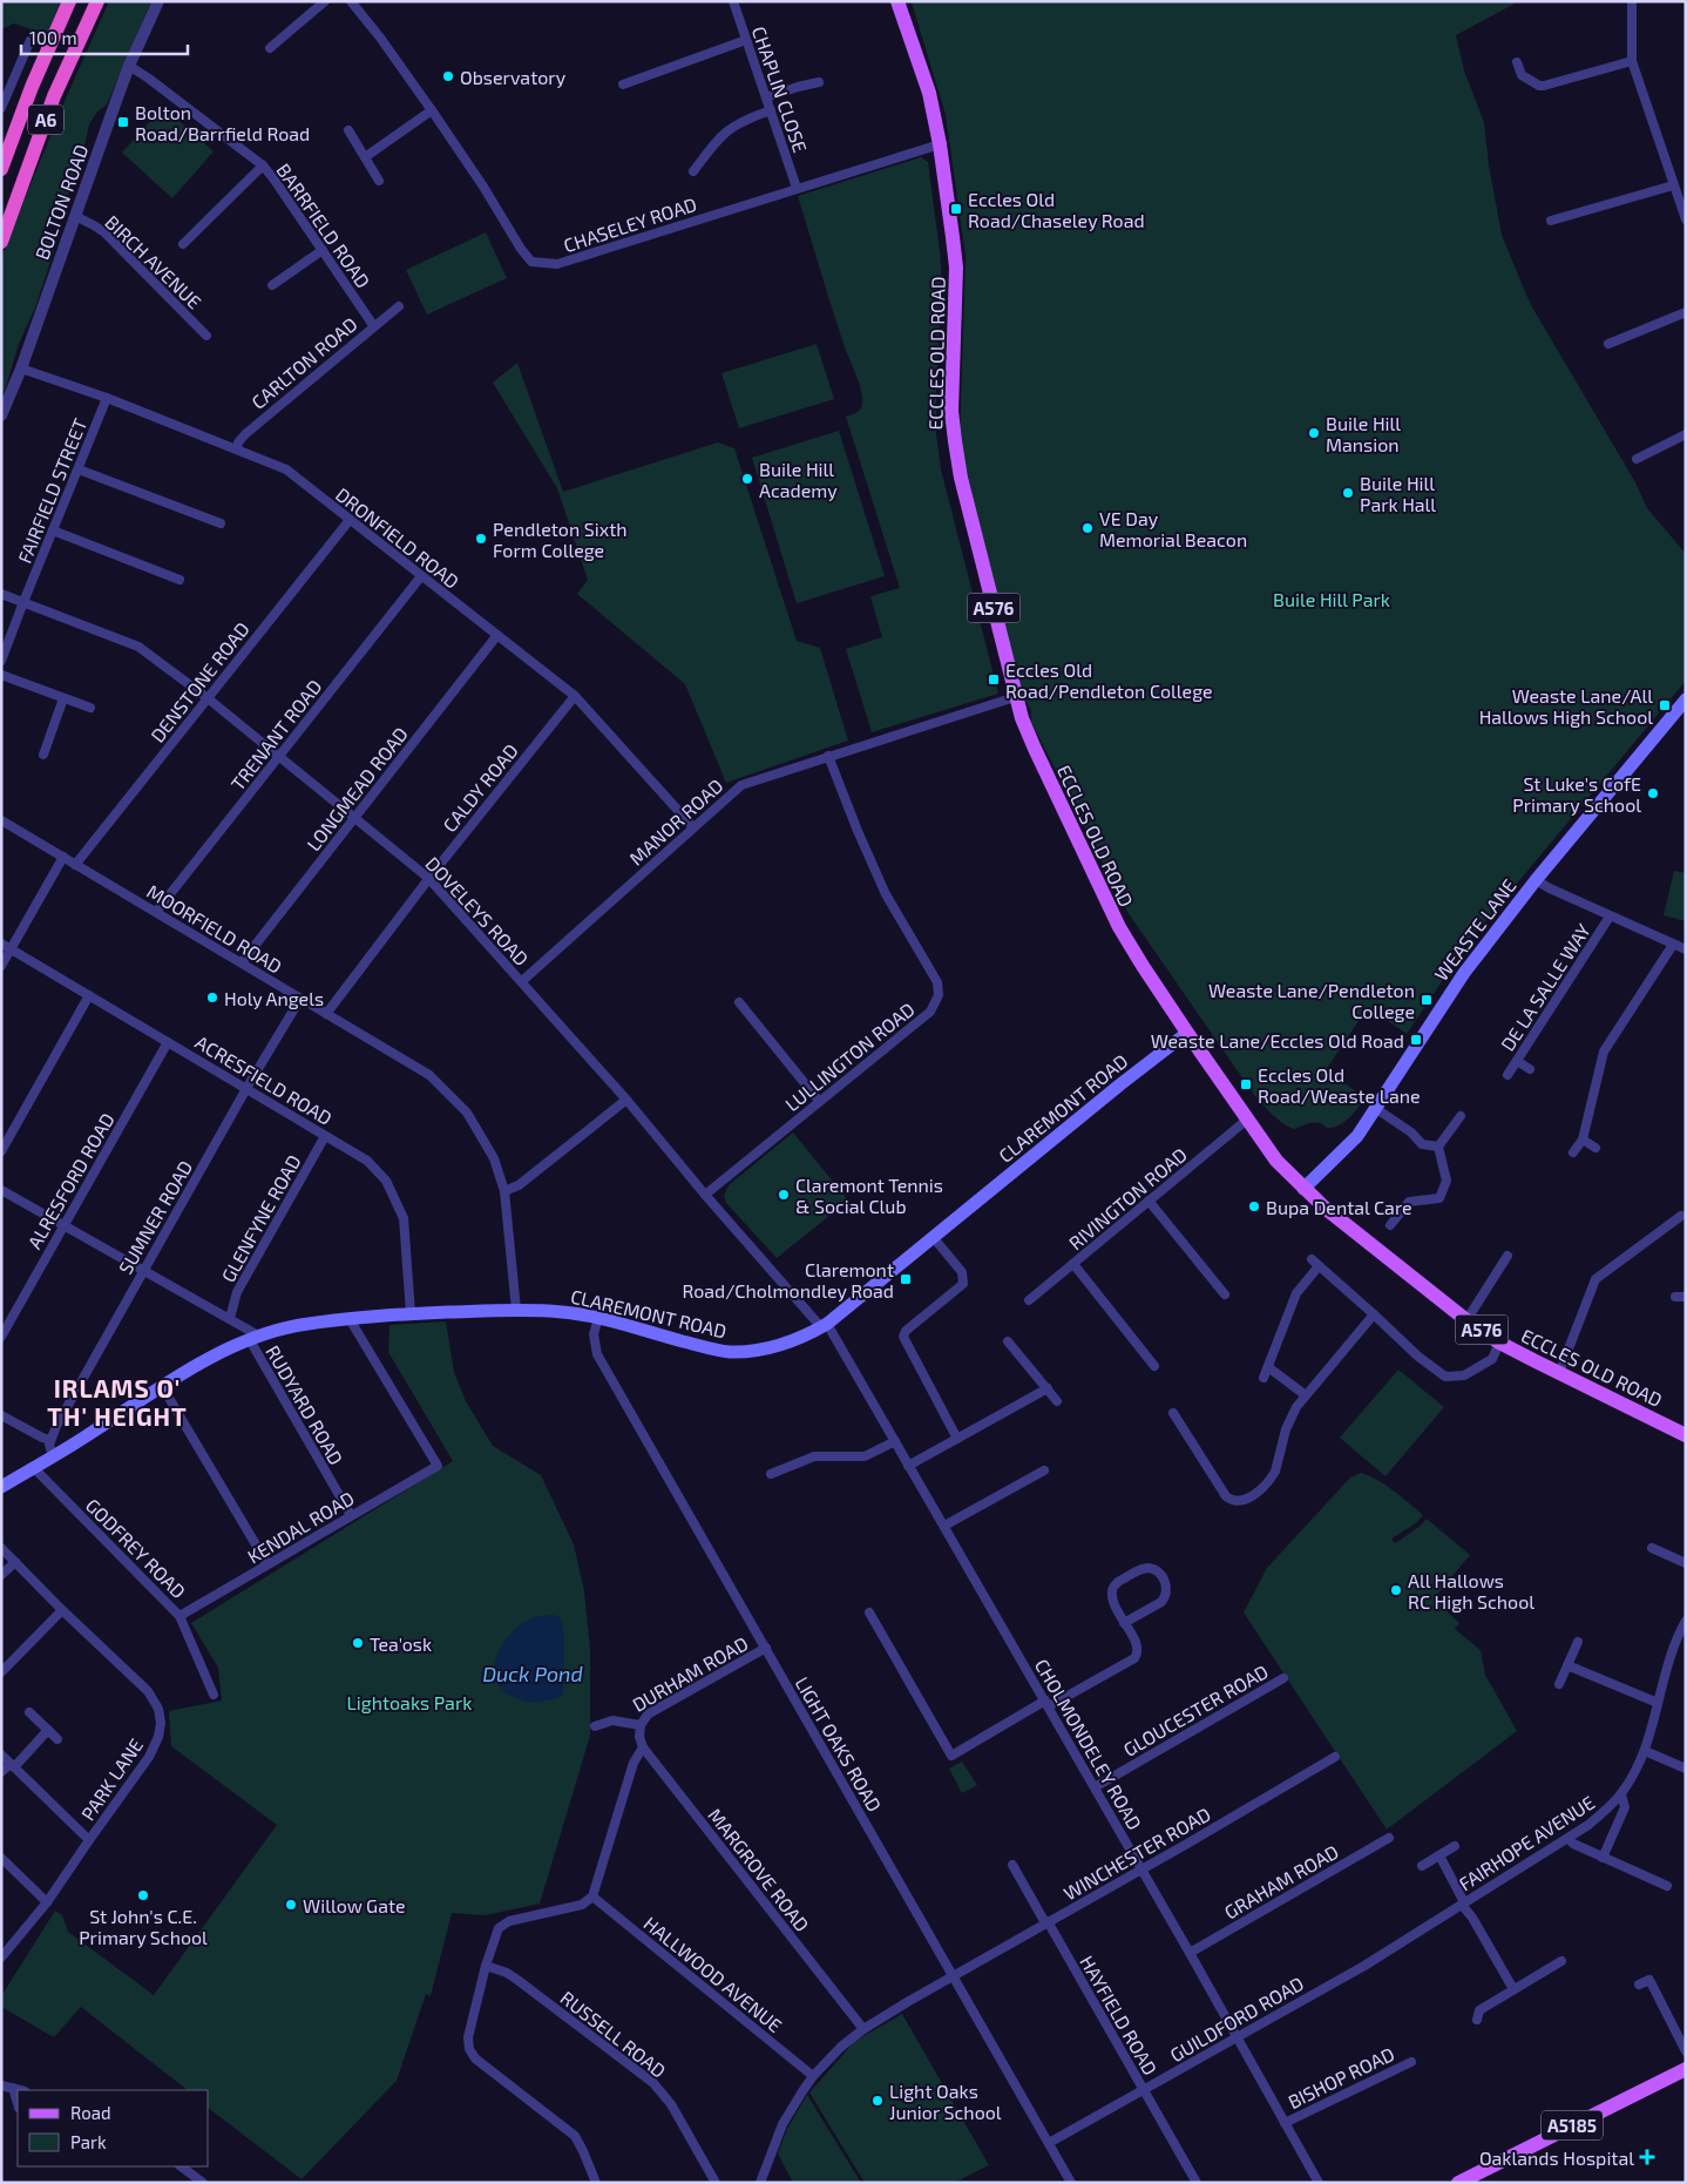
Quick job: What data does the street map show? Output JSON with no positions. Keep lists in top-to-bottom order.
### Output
{
  "streets": {
    "highway": ["A6"],
    "main road": [
      "ECCLES OLD ROAD",
      "A576",
      "WEASTE LANE",
      "CLAREMONT ROAD",
      "A5185"
    ],
    "street": [
      "CHAPLIN CLOSE",
      "BOLTON ROAD",
      "CHASELEY ROAD",
      "BARRFIELD ROAD",
      "BIRCH AVENUE",
      "CARLTON ROAD",
      "FAIRFIELD STREET",
      "DRONFIELD ROAD",
      "DENSTONE ROAD",
      "TRENANT ROAD",
      "CALDY ROAD",
      "LONGMEAD ROAD",
      "MANOR ROAD",
      "DOVELEYS ROAD",
      "MOORFIELD ROAD",
      "DE LA SALLE WAY",
      "LULLINGTON ROAD",
      "ACRESFIELD ROAD",
      "ALRESFORD ROAD",
      "RIVINGTON ROAD",
      "SUMNER ROAD",
      "GLENFYNE ROAD",
      "RUDYARD ROAD",
      "KENDAL ROAD",
      "GODFREY ROAD",
      "DURHAM ROAD",
      "GLOUCESTER ROAD",
      "LIGHT OAKS ROAD",
      "CHOLMONDELEY ROAD",
      "PARK LANE",
      "FAIRHOPE AVENUE",
      "WINCHESTER ROAD",
      "MARGROVE ROAD",
      "GRAHAM ROAD",
      "HALLWOOD AVENUE",
      "HAYFIELD ROAD",
      "GUILDFORD ROAD",
      "RUSSELL ROAD",
      "BISHOP ROAD"
    ]
  },
  "crossings": [
    ["CHAPLIN CLOSE", "CHASELEY ROAD"],
    ["BOLTON ROAD", "BARRFIELD ROAD"],
    ["BOLTON ROAD", "BIRCH AVENUE"],
    ["BOLTON ROAD", "DRONFIELD ROAD"],
    ["CHASELEY ROAD", "ECCLES OLD ROAD"],
    ["BARRFIELD ROAD", "CARLTON ROAD"],
    ["ECCLES OLD ROAD", "MANOR ROAD"],
    ["ECCLES OLD ROAD", "WEASTE LANE"],
    ["ECCLES OLD ROAD", "CLAREMONT ROAD"],
    ["ECCLES OLD ROAD", "RIVINGTON ROAD"],
    ["CARLTON ROAD", "DRONFIELD ROAD"],
    ["FAIRFIELD STREET", "DRONFIELD ROAD"],
    ["FAIRFIELD STREET", "DOVELEYS ROAD"],
    ["DRONFIELD ROAD", "DENSTONE ROAD"],
    ["DRONFIELD ROAD", "TRENANT ROAD"],
    ["DRONFIELD ROAD", "CALDY ROAD"],
    ["DRONFIELD ROAD", "LONGMEAD ROAD"],
    ["DRONFIELD ROAD", "MANOR ROAD"],
    ["DENSTONE ROAD", "DOVELEYS ROAD"],
    ["DENSTONE ROAD", "MOORFIELD ROAD"],
    ["TRENANT ROAD", "DOVELEYS ROAD"],
    ["TRENANT ROAD", "MOORFIELD ROAD"],
    ["CALDY ROAD", "DOVELEYS ROAD"],
    ["CALDY ROAD", "MOORFIELD ROAD"],
    ["LONGMEAD ROAD", "DOVELEYS ROAD"],
    ["LONGMEAD ROAD", "MOORFIELD ROAD"],
    ["MANOR ROAD", "DOVELEYS ROAD"],
    ["MANOR ROAD", "LULLINGTON ROAD"],
    ["DOVELEYS ROAD", "LULLINGTON ROAD"],
    ["DOVELEYS ROAD", "CLAREMONT ROAD"],
    ["DOVELEYS ROAD", "CHOLMONDELEY ROAD"],
    ["MOORFIELD ROAD", "CLAREMONT ROAD"],
    ["MOORFIELD ROAD", "SUMNER ROAD"],
    ["ACRESFIELD ROAD", "CLAREMONT ROAD"],
    ["ACRESFIELD ROAD", "ALRESFORD ROAD"],
    ["ACRESFIELD ROAD", "SUMNER ROAD"],
    ["ACRESFIELD ROAD", "GLENFYNE ROAD"],
    ["CLAREMONT ROAD", "RUDYARD ROAD"],
    ["CLAREMONT ROAD", "KENDAL ROAD"],
    ["CLAREMONT ROAD", "GODFREY ROAD"],
    ["CLAREMONT ROAD", "LIGHT OAKS ROAD"],
    ["CLAREMONT ROAD", "CHOLMONDELEY ROAD"],
    ["RUDYARD ROAD", "KENDAL ROAD"],
    ["KENDAL ROAD", "GODFREY ROAD"],
    ["DURHAM ROAD", "LIGHT OAKS ROAD"],
    ["GLOUCESTER ROAD", "CHOLMONDELEY ROAD"],
    ["LIGHT OAKS ROAD", "WINCHESTER ROAD"],
    ["LIGHT OAKS ROAD", "GUILDFORD ROAD"],
    ["CHOLMONDELEY ROAD", "WINCHESTER ROAD"],
    ["CHOLMONDELEY ROAD", "GRAHAM ROAD"],
    ["CHOLMONDELEY ROAD", "GUILDFORD ROAD"],
    ["CHOLMONDELEY ROAD", "BISHOP ROAD"],
    ["FAIRHOPE AVENUE", "GUILDFORD ROAD"],
    ["WINCHESTER ROAD", "MARGROVE ROAD"],
    ["WINCHESTER ROAD", "HALLWOOD AVENUE"],
    ["WINCHESTER ROAD", "HAYFIELD ROAD"],
    ["HAYFIELD ROAD", "GUILDFORD ROAD"]
  ],
  "districts": ["IRLAMS O' TH' HEIGHT"],
  "water": ["Duck Pond"],
  "parks": ["Buile Hill Park", "Lightoaks Park"],
  "places": {
    "other": [
      "Observatory",
      "Buile Hill Mansion",
      "Buile Hill Academy",
      "Buile Hill Park Hall",
      "VE Day Memorial Beacon",
      "Pendleton Sixth Form College",
      "St Luke's CofE Primary School",
      "Holy Angels",
      "Claremont Tennis & Social Club",
      "Bupa Dental Care",
      "All Hallows RC High School",
      "Tea'osk",
      "St John's C.E. Primary School",
      "Willow Gate",
      "Light Oaks Junior School"
    ],
    "transit": [
      "Bolton Road/Barrfield Road",
      "Eccles Old Road/Chaseley Road",
      "Eccles Old Road/Pendleton College",
      "Weaste Lane/All Hallows High School",
      "Weaste Lane/Pendleton College",
      "Weaste Lane/Eccles Old Road",
      "Eccles Old Road/Weaste Lane",
      "Claremont Road/Cholmondley Road"
    ],
    "health": ["Oaklands Hospital"]
  },
  "legend": ["Road", "Park"],
  "scale_bar": "100 m"
}
